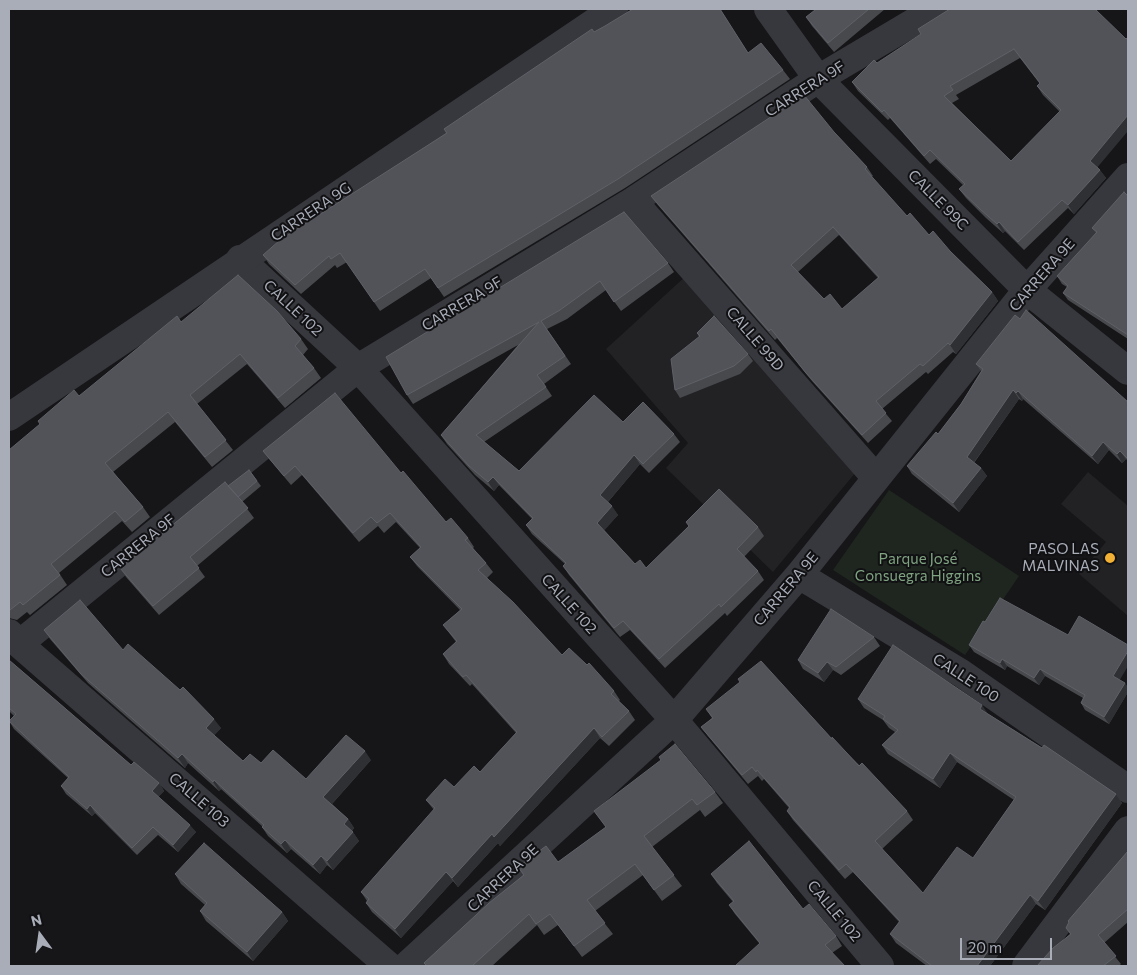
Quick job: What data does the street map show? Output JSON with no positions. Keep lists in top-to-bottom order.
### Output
{
  "streets": {
    "street": [
      "CARRERA 9F",
      "CALLE 99C",
      "CARRERA 9G",
      "CARRERA 9E",
      "CALLE 102",
      "CALLE 99D",
      "CALLE 100",
      "CALLE 103"
    ]
  },
  "crossings": [
    ["CARRERA 9F", "CALLE 99C"],
    ["CARRERA 9F", "CALLE 102"],
    ["CARRERA 9F", "CALLE 99D"],
    ["CARRERA 9F", "CALLE 103"],
    ["CALLE 99C", "CARRERA 9E"],
    ["CARRERA 9G", "CALLE 102"],
    ["CARRERA 9E", "CALLE 102"],
    ["CARRERA 9E", "CALLE 99D"],
    ["CARRERA 9E", "CALLE 100"]
  ],
  "parks": ["Parque José Consuegra Higgins"],
  "places": ["PASO LAS MALVINAS"],
  "scale_bar": "20 m",
  "north": "top"
}
